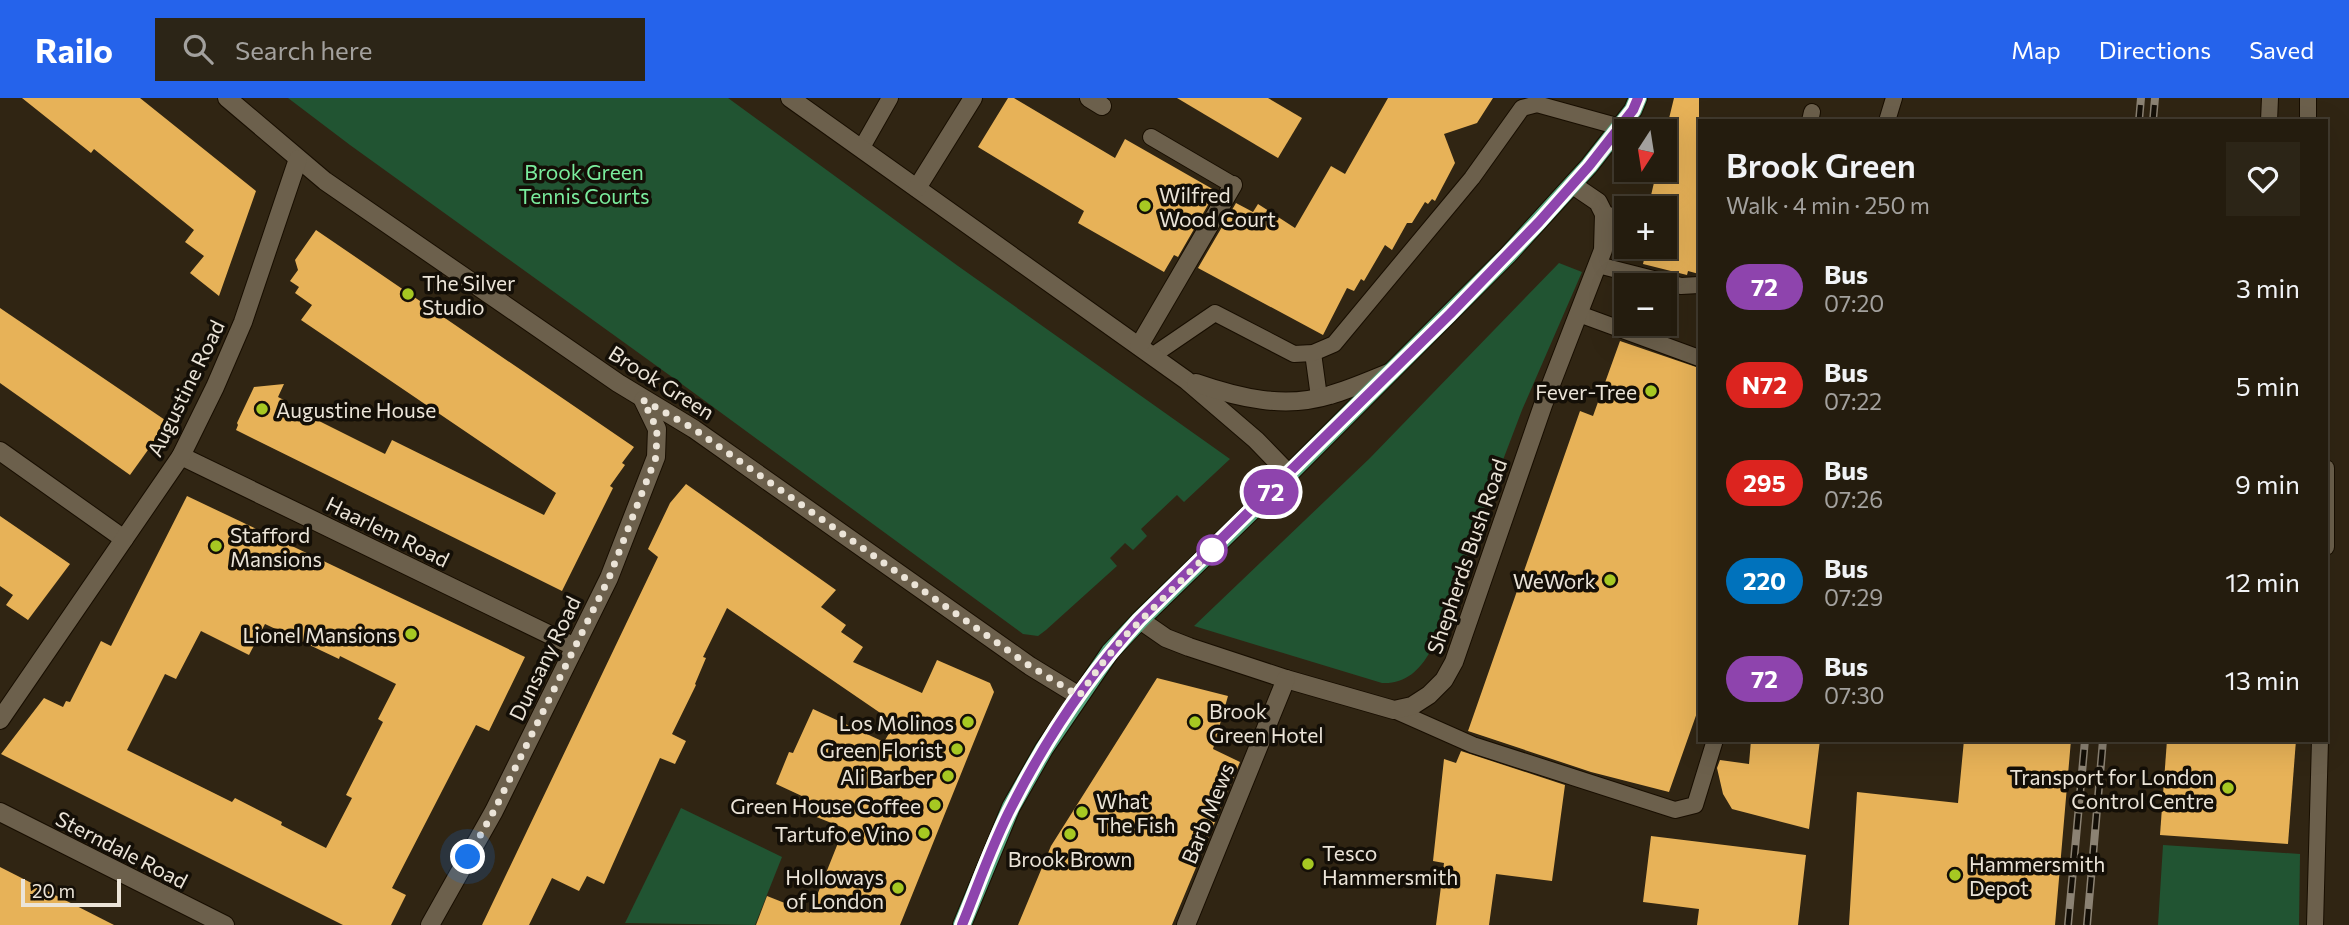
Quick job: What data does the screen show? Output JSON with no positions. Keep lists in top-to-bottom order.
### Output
{
  "streets": {
    "street": [
      "Brook Green",
      "Augustine Road",
      "Haarlem Road",
      "Shepherds Bush Road",
      "Dunsany Road",
      "Barb Mews",
      "Sterndale Road"
    ]
  },
  "crossings": [
    ["Brook Green", "Augustine Road"],
    ["Brook Green", "Dunsany Road"],
    ["Augustine Road", "Haarlem Road"],
    ["Haarlem Road", "Dunsany Road"]
  ],
  "parks": ["Brook Green Tennis Courts"],
  "places": [
    "Wilfred Wood Court",
    "The Silver Studio",
    "Fever-Tree",
    "Augustine House",
    "Stafford Mansions",
    "WeWork",
    "Lionel Mansions",
    "Los Molinos",
    "Brook Green Hotel",
    "Green Florist",
    "Ali Barber",
    "Transport for London Control Centre",
    "Green House Coffee",
    "What The Fish",
    "Tartufo e Vino",
    "Brook Brown",
    "Tesco Hammersmith",
    "Hammersmith Depot",
    "Holloways of London"
  ],
  "lines": ["bus line 72"],
  "scale_bar": "20 m",
  "north": "bottom",
  "page": {
    "header": "Railo",
    "search": "Search here",
    "nav": ["Map", "Directions", "Saved"],
    "on_map": "72",
    "map_buttons": ["+", "−"],
    "heading": ["Brook Green", "Walk · 4 min · 250 m"],
    "list": [
      {
        "mark": "72",
        "name": "Bus",
        "note": "07:20",
        "value": "3 min"
      },
      {
        "mark": "N72",
        "name": "Bus",
        "note": "07:22",
        "value": "5 min"
      },
      {
        "mark": "295",
        "name": "Bus",
        "note": "07:26",
        "value": "9 min"
      },
      {
        "mark": "220",
        "name": "Bus",
        "note": "07:29",
        "value": "12 min"
      },
      {
        "mark": "72",
        "name": "Bus",
        "note": "07:30",
        "value": "13 min"
      }
    ],
    "scale": "20 m"
  }
}
